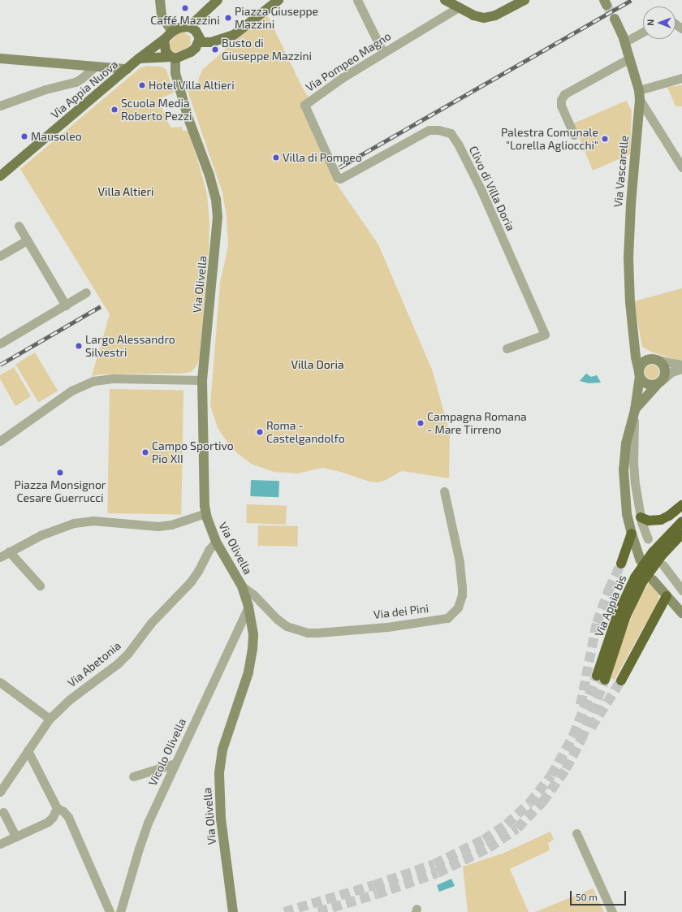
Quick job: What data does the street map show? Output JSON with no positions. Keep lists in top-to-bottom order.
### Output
{
  "streets": {
    "highway": ["Via Appia bis"],
    "main road": ["Via Appia Nuova", "Via Vascarelle", "Via Olivella"],
    "street": [
      "Via Pompeo Magno",
      "Clivo di Villa Doria",
      "Via dei Pini",
      "Via Abetonia",
      "Vicolo Olivella"
    ]
  },
  "crossings": [
    ["Via Pompeo Magno", "Clivo di Villa Doria"],
    ["Via Appia Nuova", "Via Olivella"],
    ["Via Olivella", "Via dei Pini"],
    ["Via Olivella", "Via Abetonia"],
    ["Via Olivella", "Vicolo Olivella"]
  ],
  "parks": ["Villa Altieri", "Villa Doria"],
  "places": [
    "Caffé Mazzini",
    "Piazza Giuseppe Mazzini",
    "Busto di Giuseppe Mazzini",
    "Hotel Villa Altieri",
    "Scuola Media Roberto Pezzi",
    "Mausoleo",
    "Palestra Comunale \"Lorella Agliocchi\"",
    "Villa di Pompeo",
    "Largo Alessandro Silvestri",
    "Campagna Romana - Mare Tirreno",
    "Roma - Castelgandolfo",
    "Campo Sportivo Pio XII",
    "Piazza Monsignor Cesare Guerrucci"
  ],
  "scale_bar": "50 m",
  "north": "left"
}
